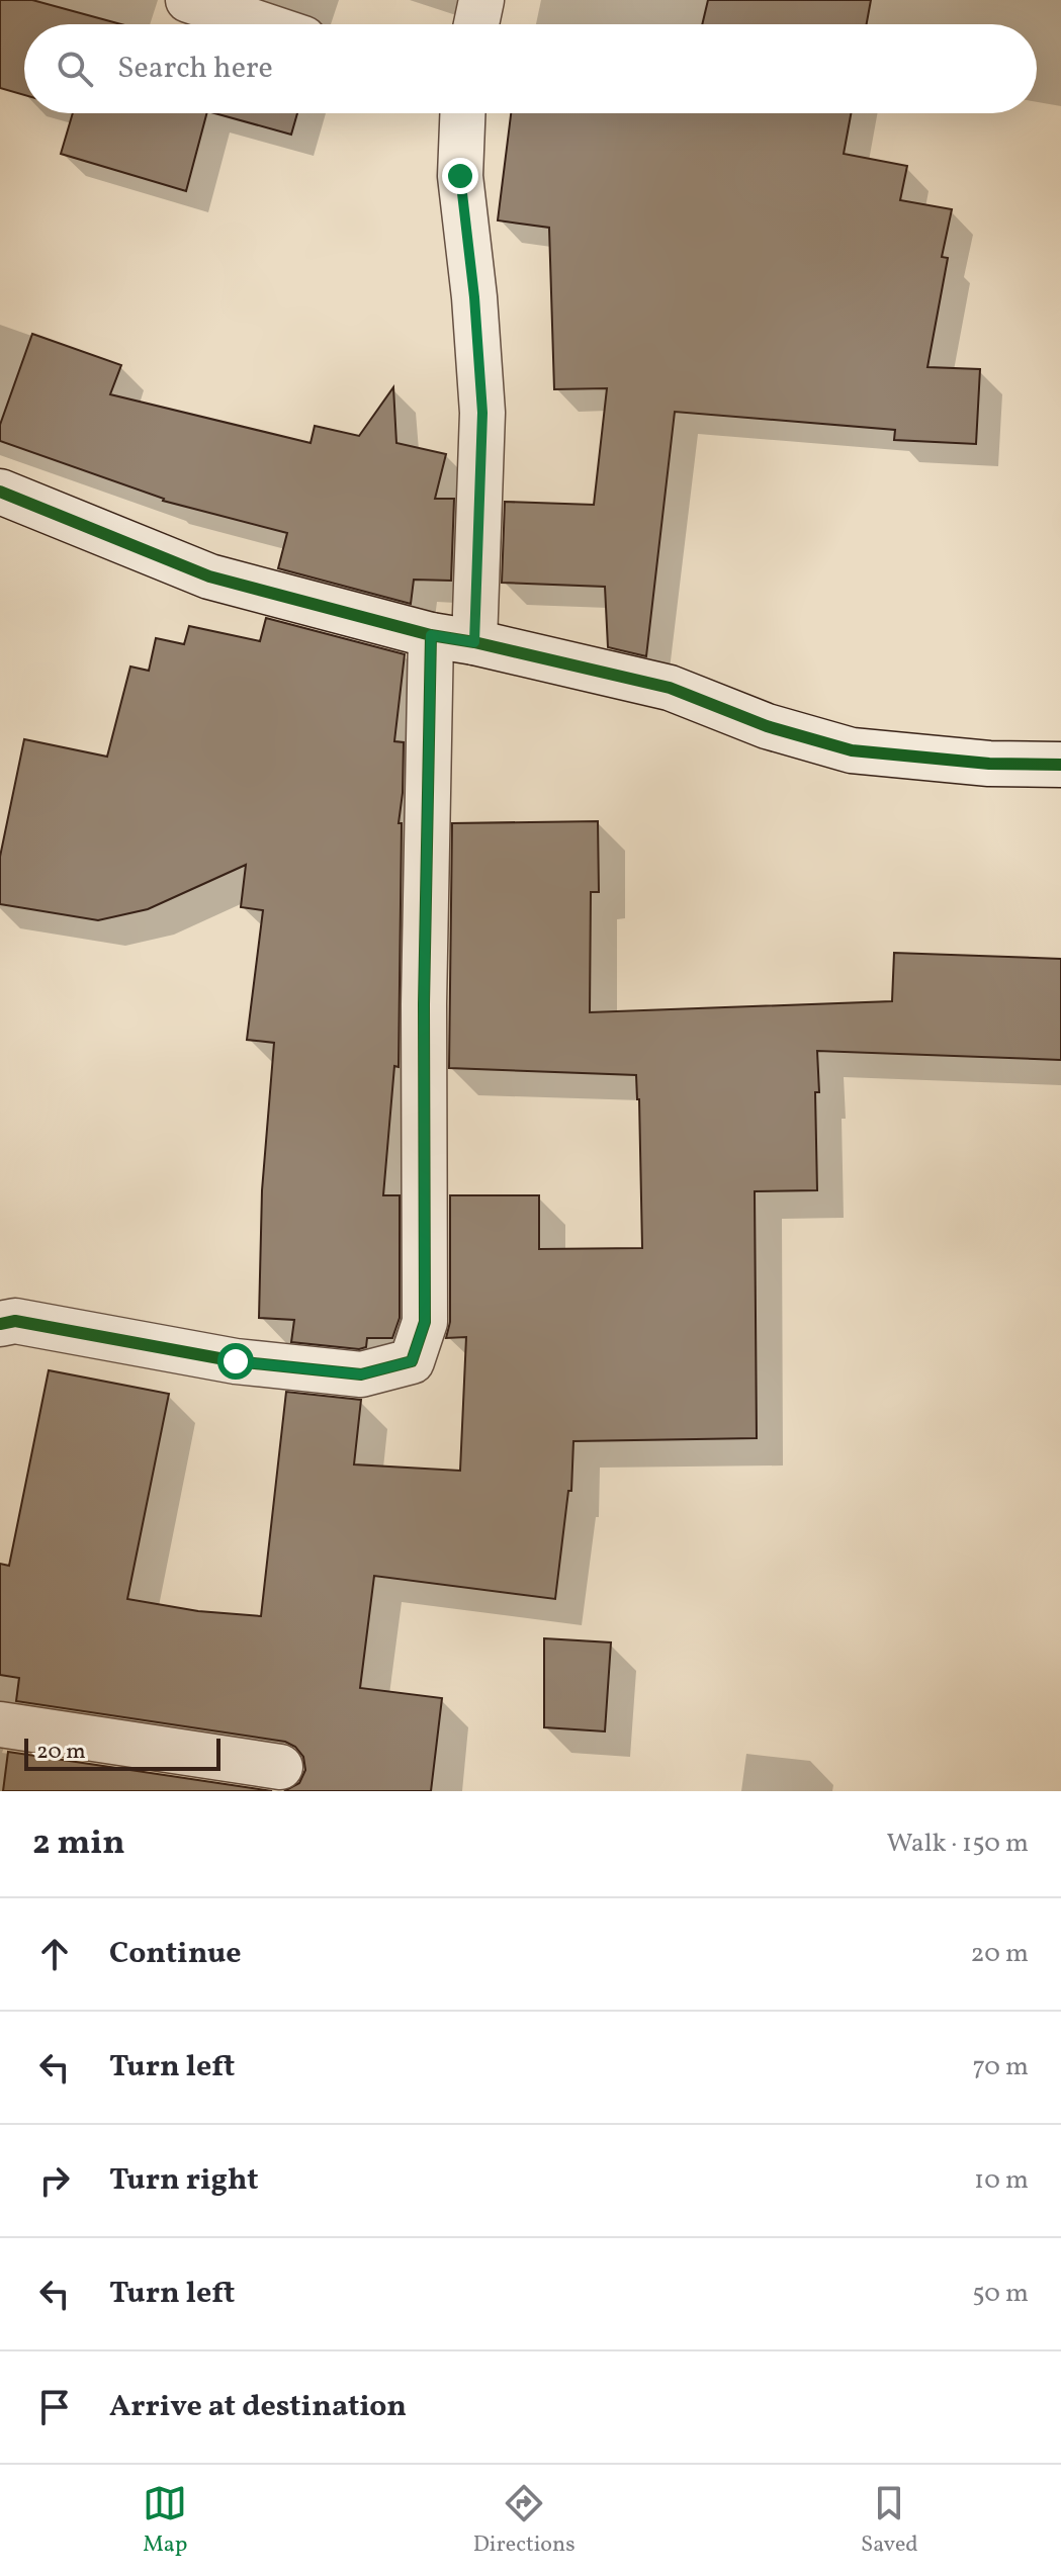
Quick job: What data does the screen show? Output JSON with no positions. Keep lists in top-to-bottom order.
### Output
{
  "scale_bar": "20 m",
  "page": {
    "search": "Search here",
    "scale": "20 m",
    "heading": ["2 min", "Walk · 150 m"],
    "list": [
      ["Continue", "20 m"],
      ["Turn left", "70 m"],
      ["Turn right", "10 m"],
      ["Turn left", "50 m"],
      "Arrive at destination"
    ],
    "nav": ["Map", "Directions", "Saved"]
  }
}
